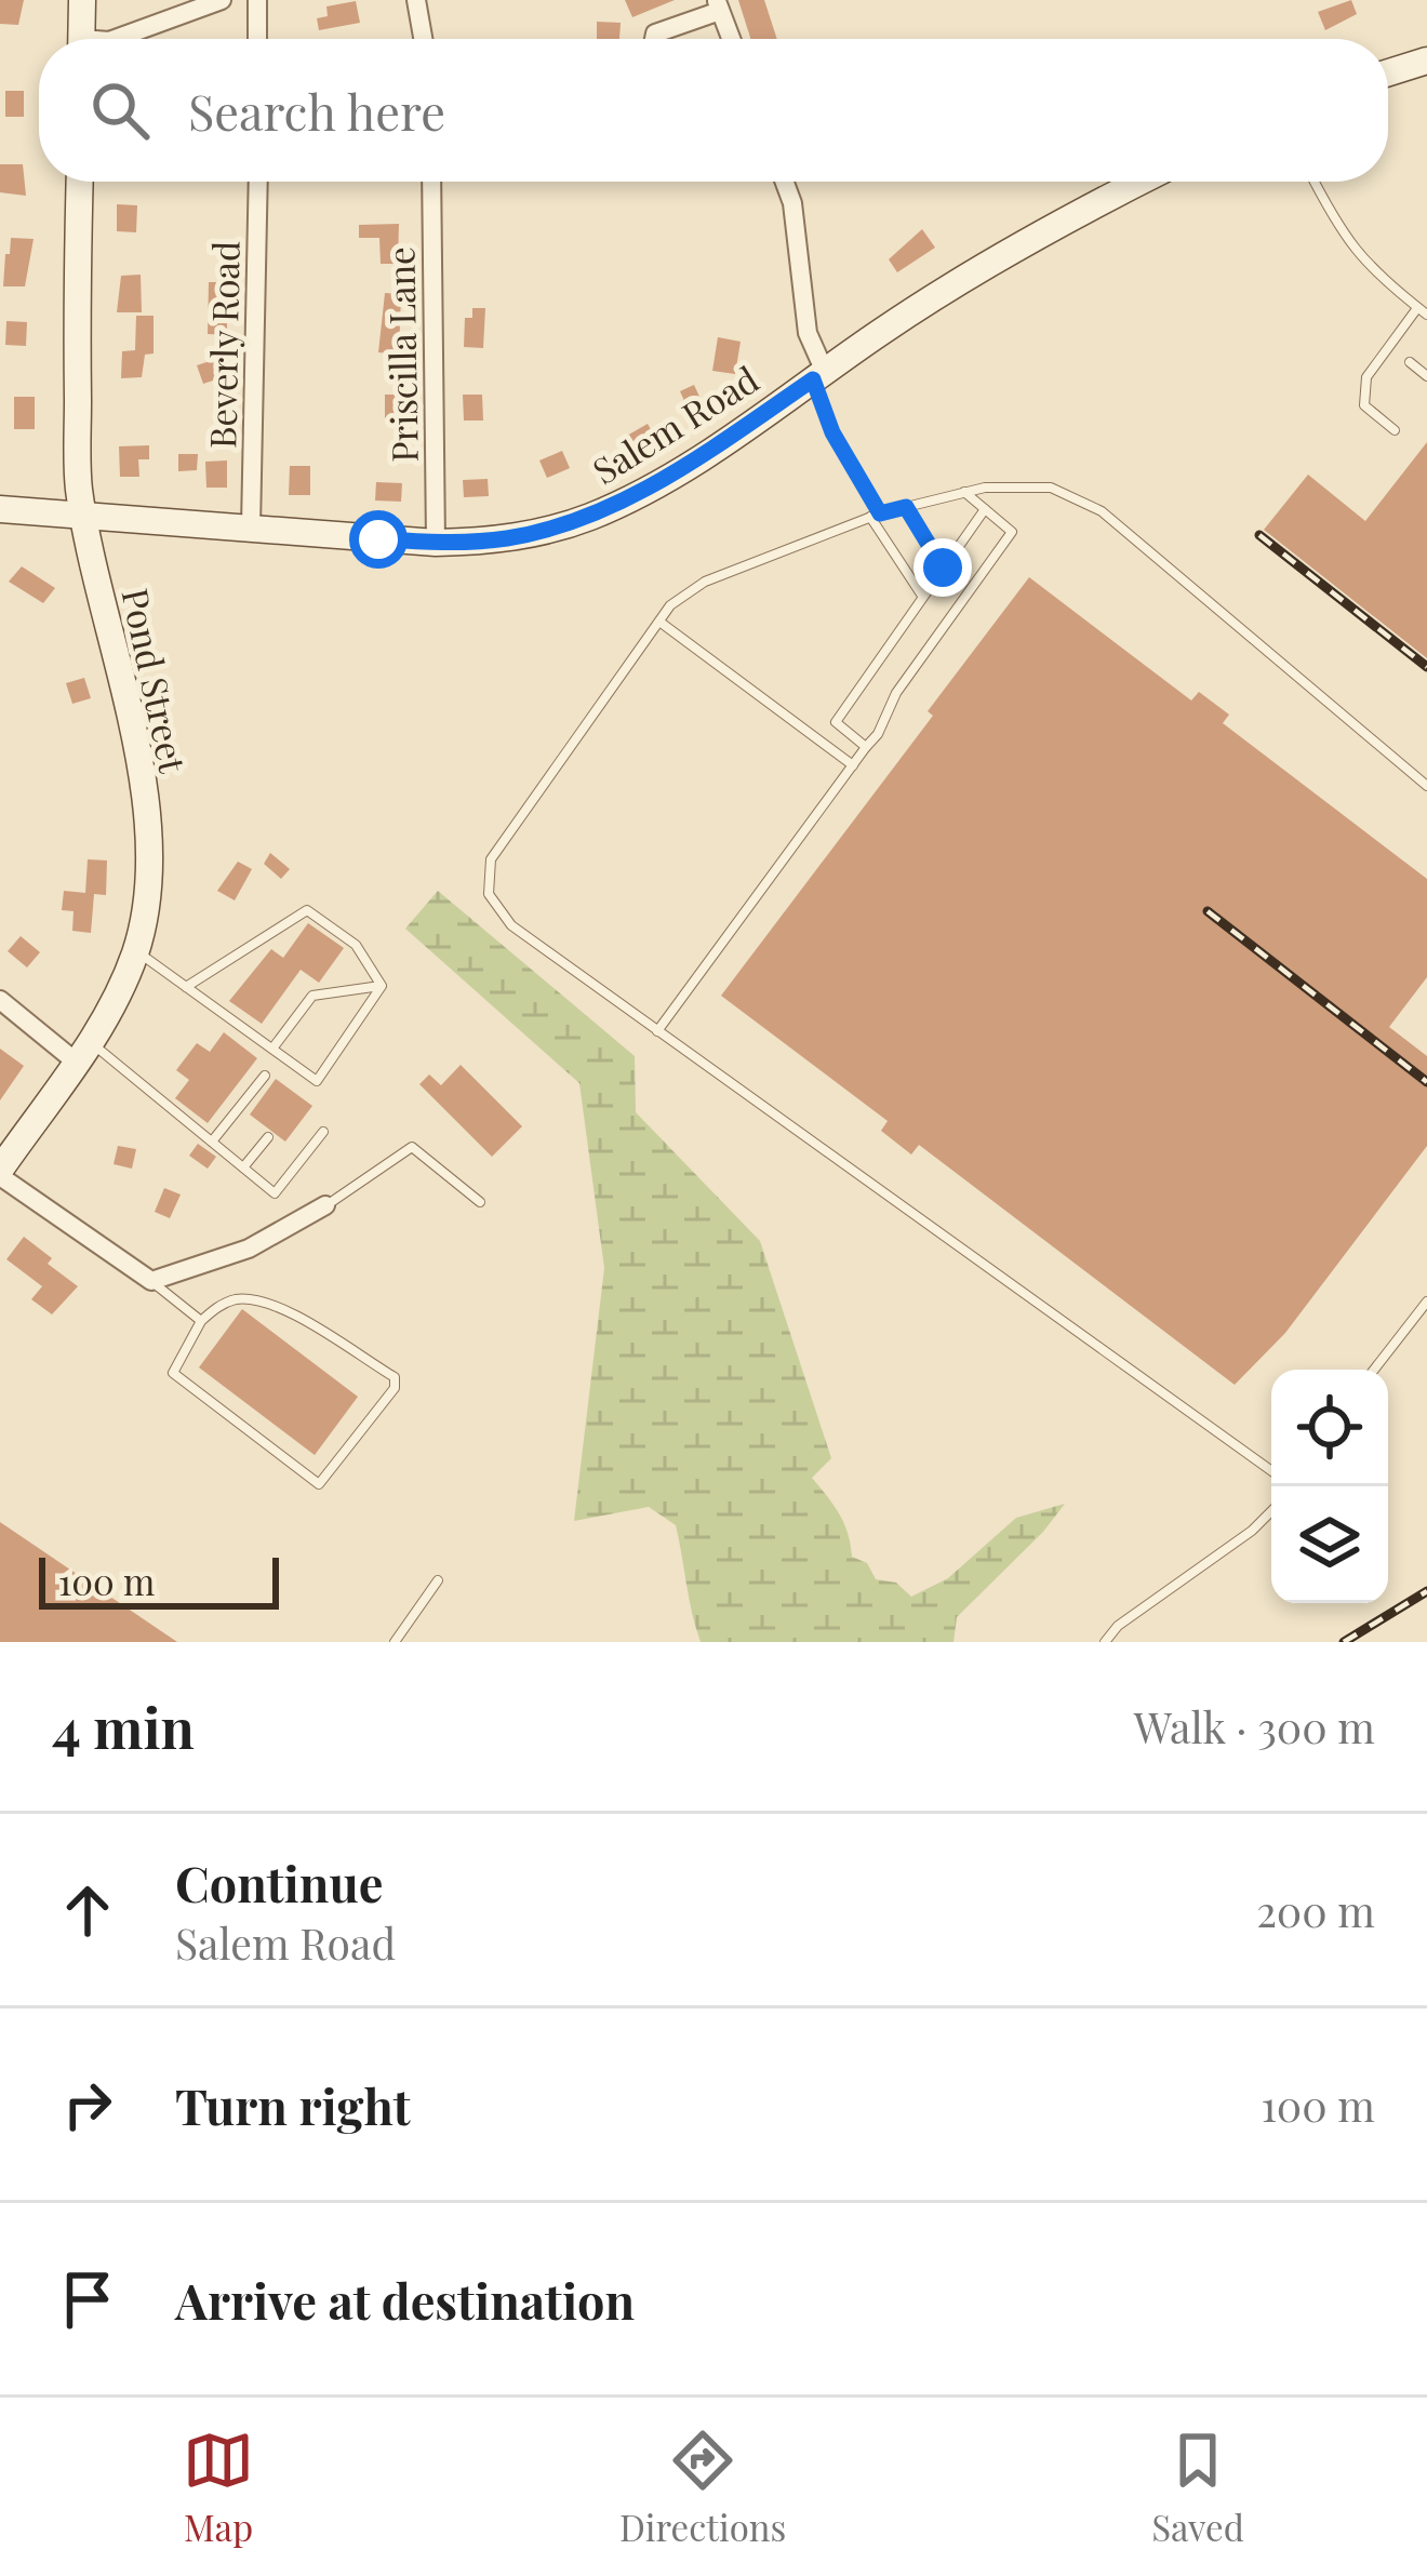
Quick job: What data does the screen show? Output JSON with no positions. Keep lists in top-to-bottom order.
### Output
{
  "streets": {
    "main road": ["Salem Road", "Pond Street"],
    "street": ["Beverly Road", "Priscilla Lane"]
  },
  "crossings": [
    ["Beverly Road", "Salem Road"],
    ["Priscilla Lane", "Salem Road"],
    ["Salem Road", "Pond Street"]
  ],
  "scale_bar": "100 m",
  "page": {
    "search": "Search here",
    "scale": "100 m",
    "heading": ["4 min", "Walk · 300 m"],
    "list": [
      ["Continue", "Salem Road", "200 m"],
      ["Turn right", "100 m"],
      "Arrive at destination"
    ],
    "nav": ["Map", "Directions", "Saved"]
  }
}
